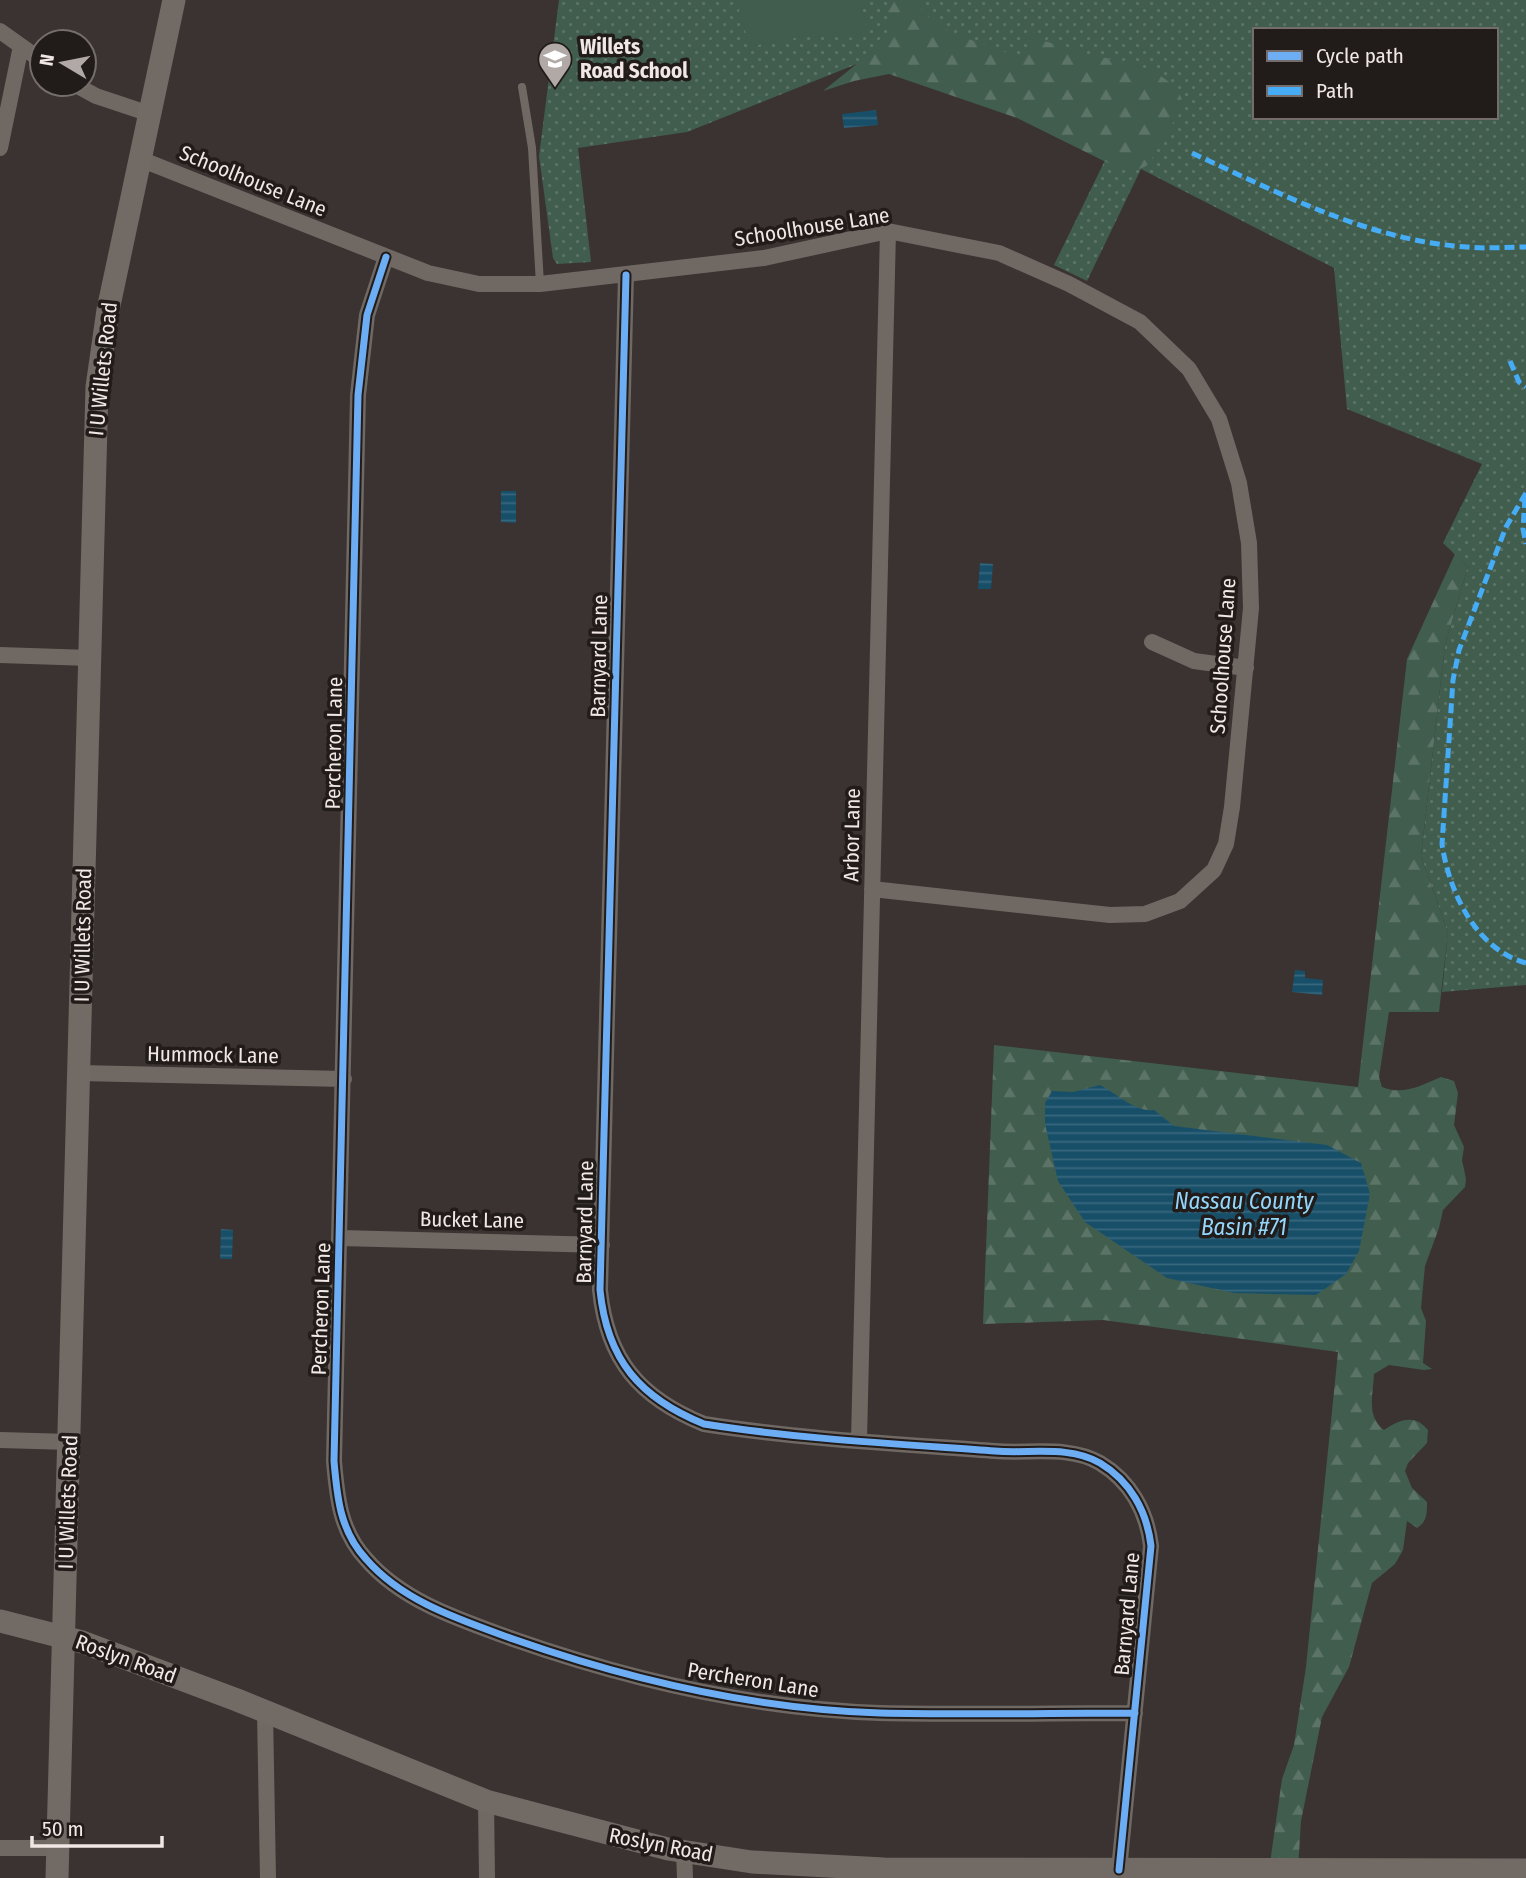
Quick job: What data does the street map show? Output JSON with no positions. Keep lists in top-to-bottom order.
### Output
{
  "streets": {
    "main road": ["I U Willets Road", "Roslyn Road"],
    "street": [
      "Schoolhouse Lane",
      "Barnyard Lane",
      "Percheron Lane",
      "Arbor Lane",
      "Hummock Lane",
      "Bucket Lane"
    ]
  },
  "crossings": [
    ["Schoolhouse Lane", "I U Willets Road"],
    ["Schoolhouse Lane", "Barnyard Lane"],
    ["Schoolhouse Lane", "Percheron Lane"],
    ["Schoolhouse Lane", "Arbor Lane"],
    ["I U Willets Road", "Hummock Lane"],
    ["I U Willets Road", "Roslyn Road"],
    ["Barnyard Lane", "Percheron Lane"],
    ["Barnyard Lane", "Arbor Lane"],
    ["Barnyard Lane", "Bucket Lane"],
    ["Barnyard Lane", "Roslyn Road"],
    ["Percheron Lane", "Hummock Lane"],
    ["Percheron Lane", "Bucket Lane"]
  ],
  "water": ["Nassau County Basin #71"],
  "places": {
    "school or university": ["Willets Road School"]
  },
  "legend": ["Cycle path", "Path"],
  "scale_bar": "50 m",
  "north": "left"
}
